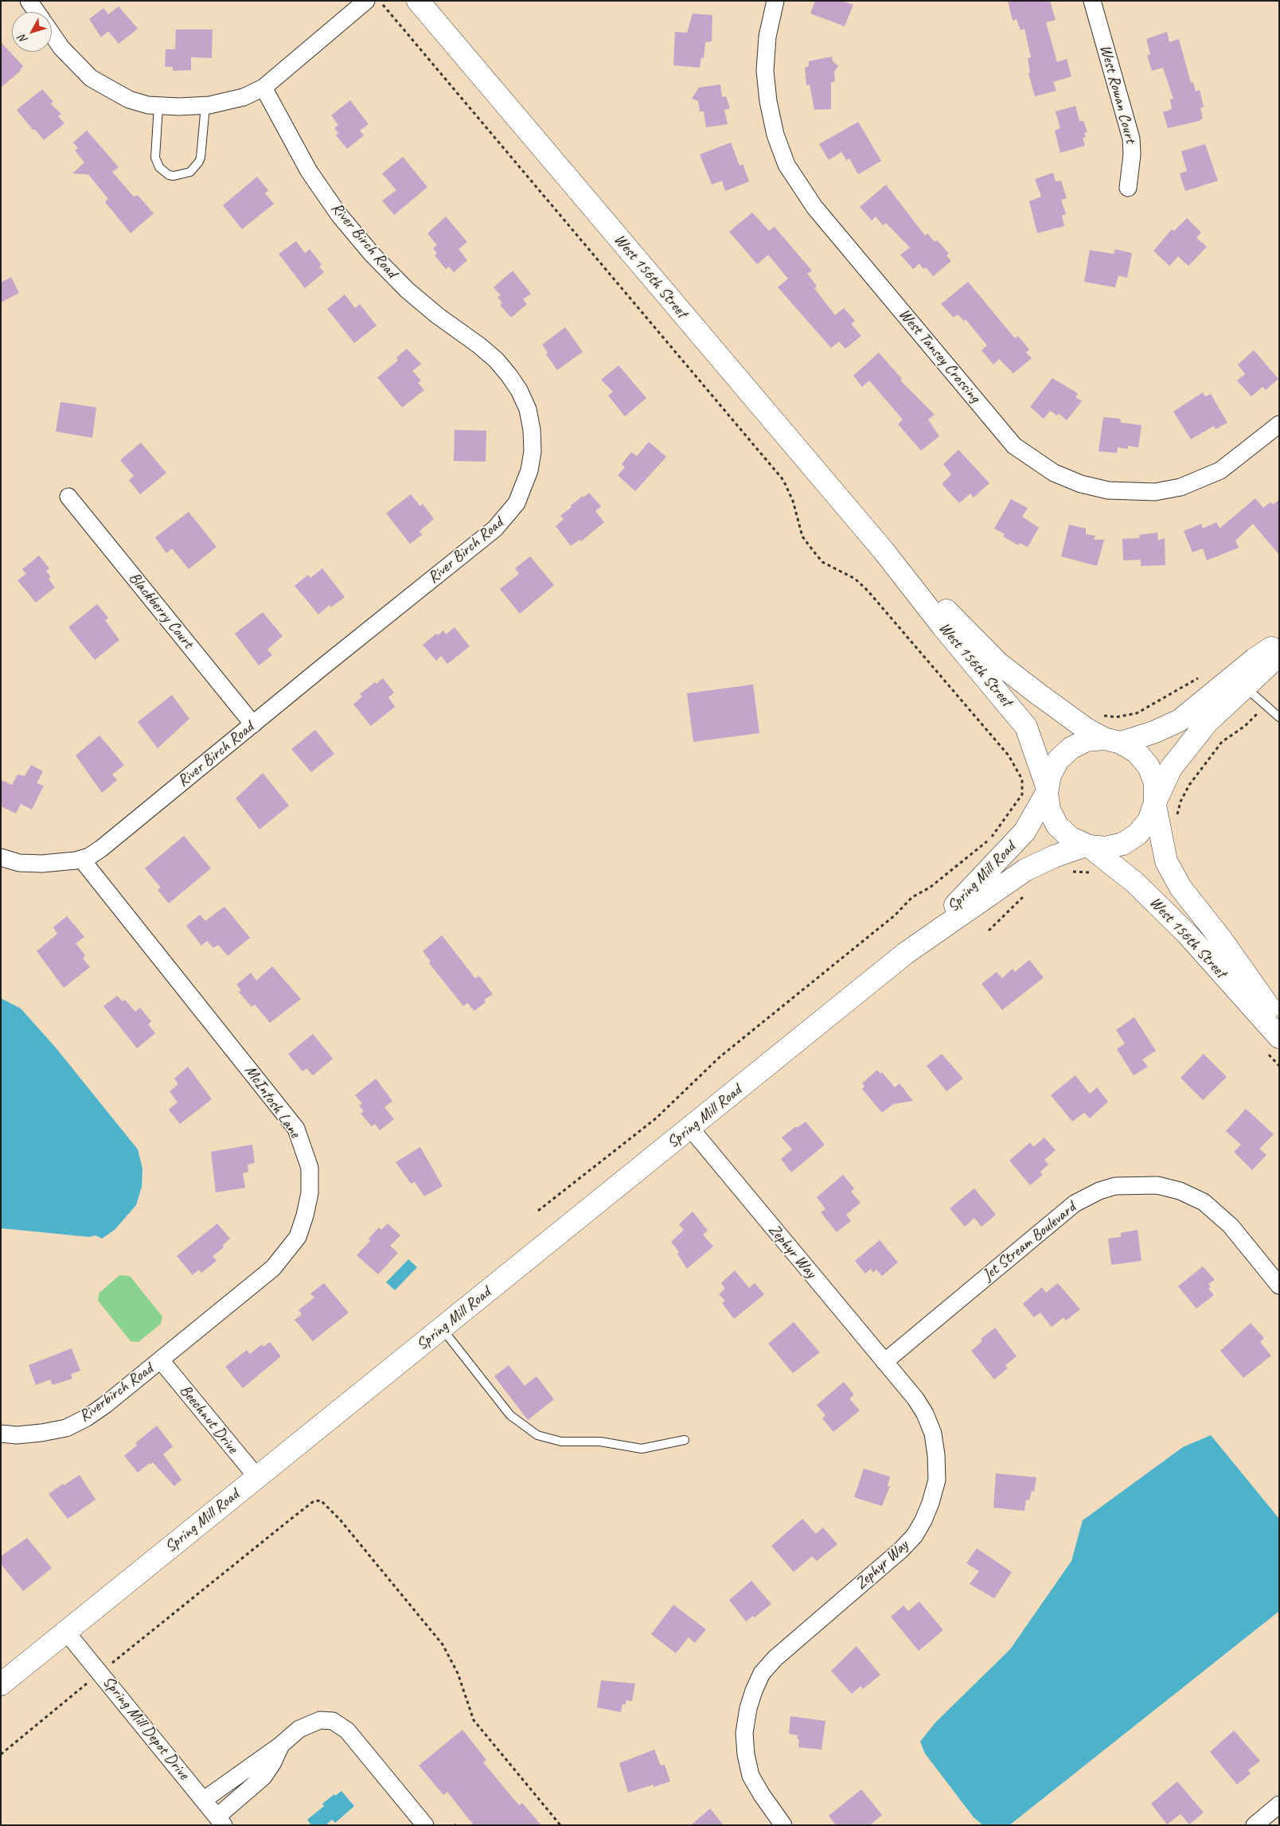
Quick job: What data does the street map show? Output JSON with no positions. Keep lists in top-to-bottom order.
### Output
{
  "streets": {
    "street": [
      "West Rowan Court",
      "River Birch Road",
      "West 156th Street",
      "West Tansey Crossing",
      "Blackberry Court",
      "Spring Mill Road",
      "McIntosh Lane",
      "Jet Stream Boulevard",
      "Zephyr Way",
      "Riverbirch Road",
      "Beechnut Drive",
      "Spring Mill Depot Drive"
    ]
  },
  "crossings": [
    ["River Birch Road", "Blackberry Court"],
    ["River Birch Road", "McIntosh Lane"],
    ["West 156th Street", "Spring Mill Road"],
    ["Spring Mill Road", "Zephyr Way"],
    ["Spring Mill Road", "Beechnut Drive"],
    ["Spring Mill Road", "Spring Mill Depot Drive"],
    ["McIntosh Lane", "Riverbirch Road"],
    ["McIntosh Lane", "Beechnut Drive"],
    ["Jet Stream Boulevard", "Zephyr Way"],
    ["Riverbirch Road", "Beechnut Drive"]
  ],
  "north": "bottom left"
}
